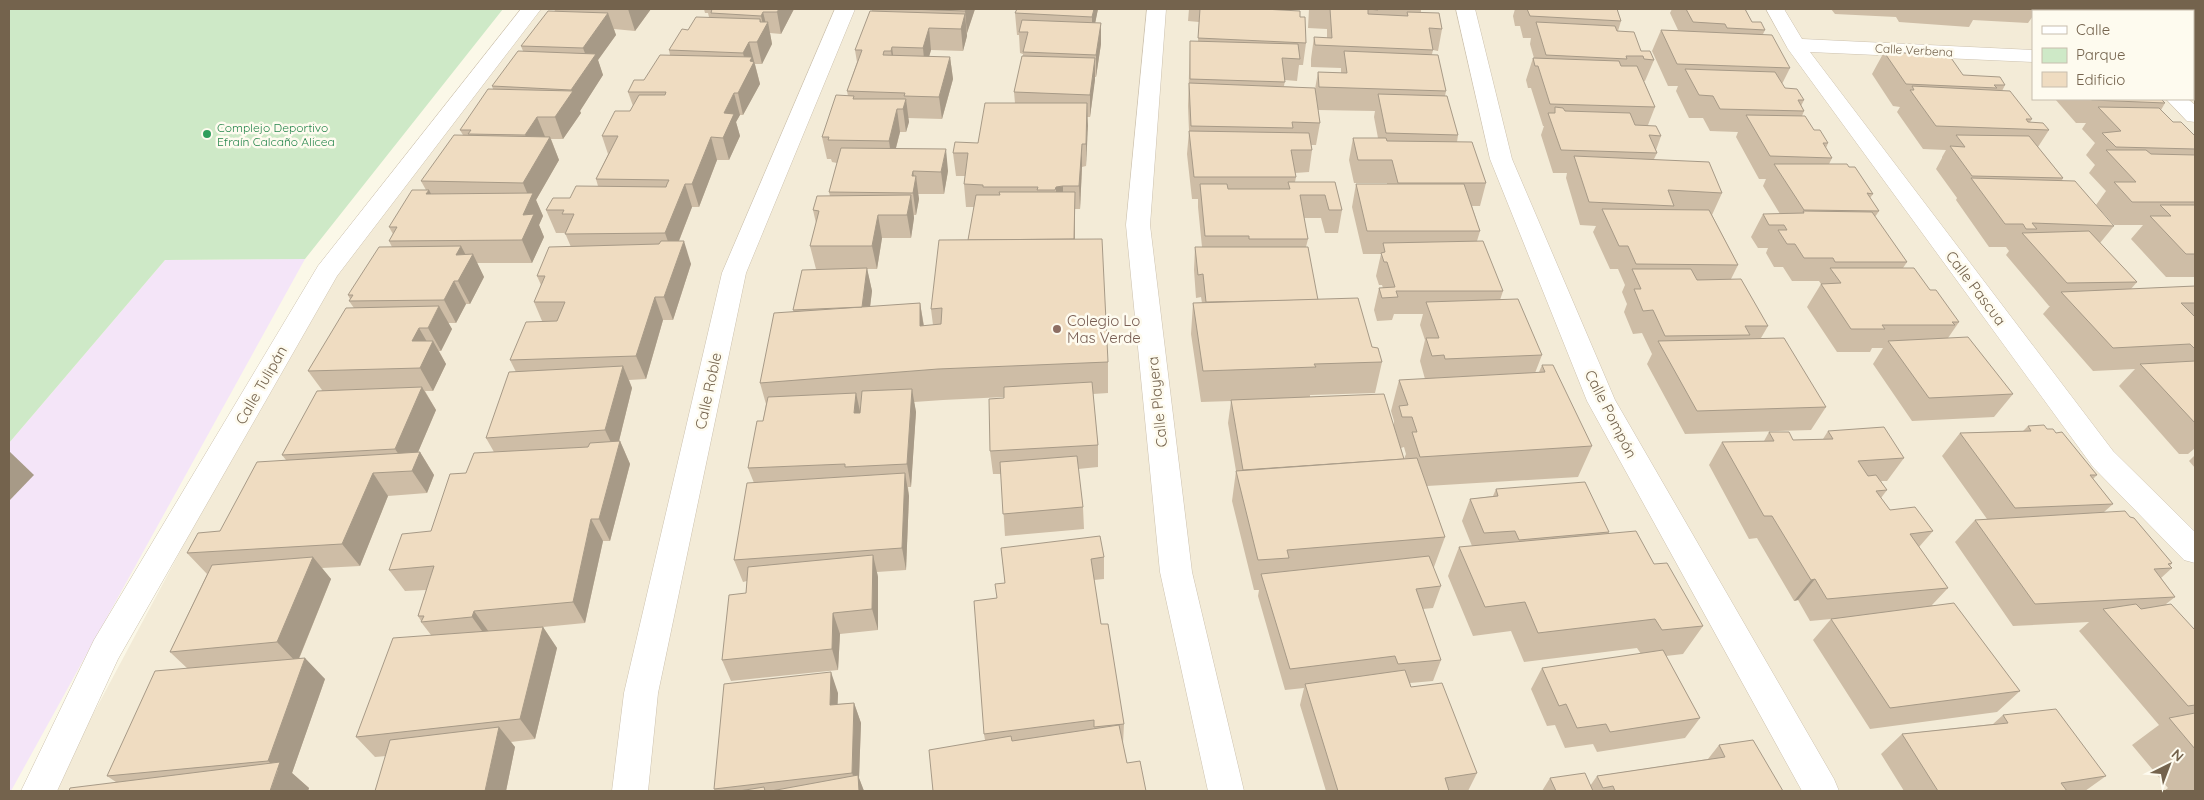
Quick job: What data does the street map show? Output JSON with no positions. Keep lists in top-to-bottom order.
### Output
{
  "streets": {
    "street": [
      "Calle Verbena",
      "Calle Pascua",
      "Calle Tulipán",
      "Calle Roble",
      "Calle Playera",
      "Calle Pompón"
    ]
  },
  "crossings": [
    ["Calle Verbena", "Calle Pascua"]
  ],
  "places": ["Complejo Deportivo Efraín Calcaño Alicea", "Colegio Lo Mas Verde"],
  "legend": ["Calle", "Parque", "Edificio"],
  "north": "top right"
}
